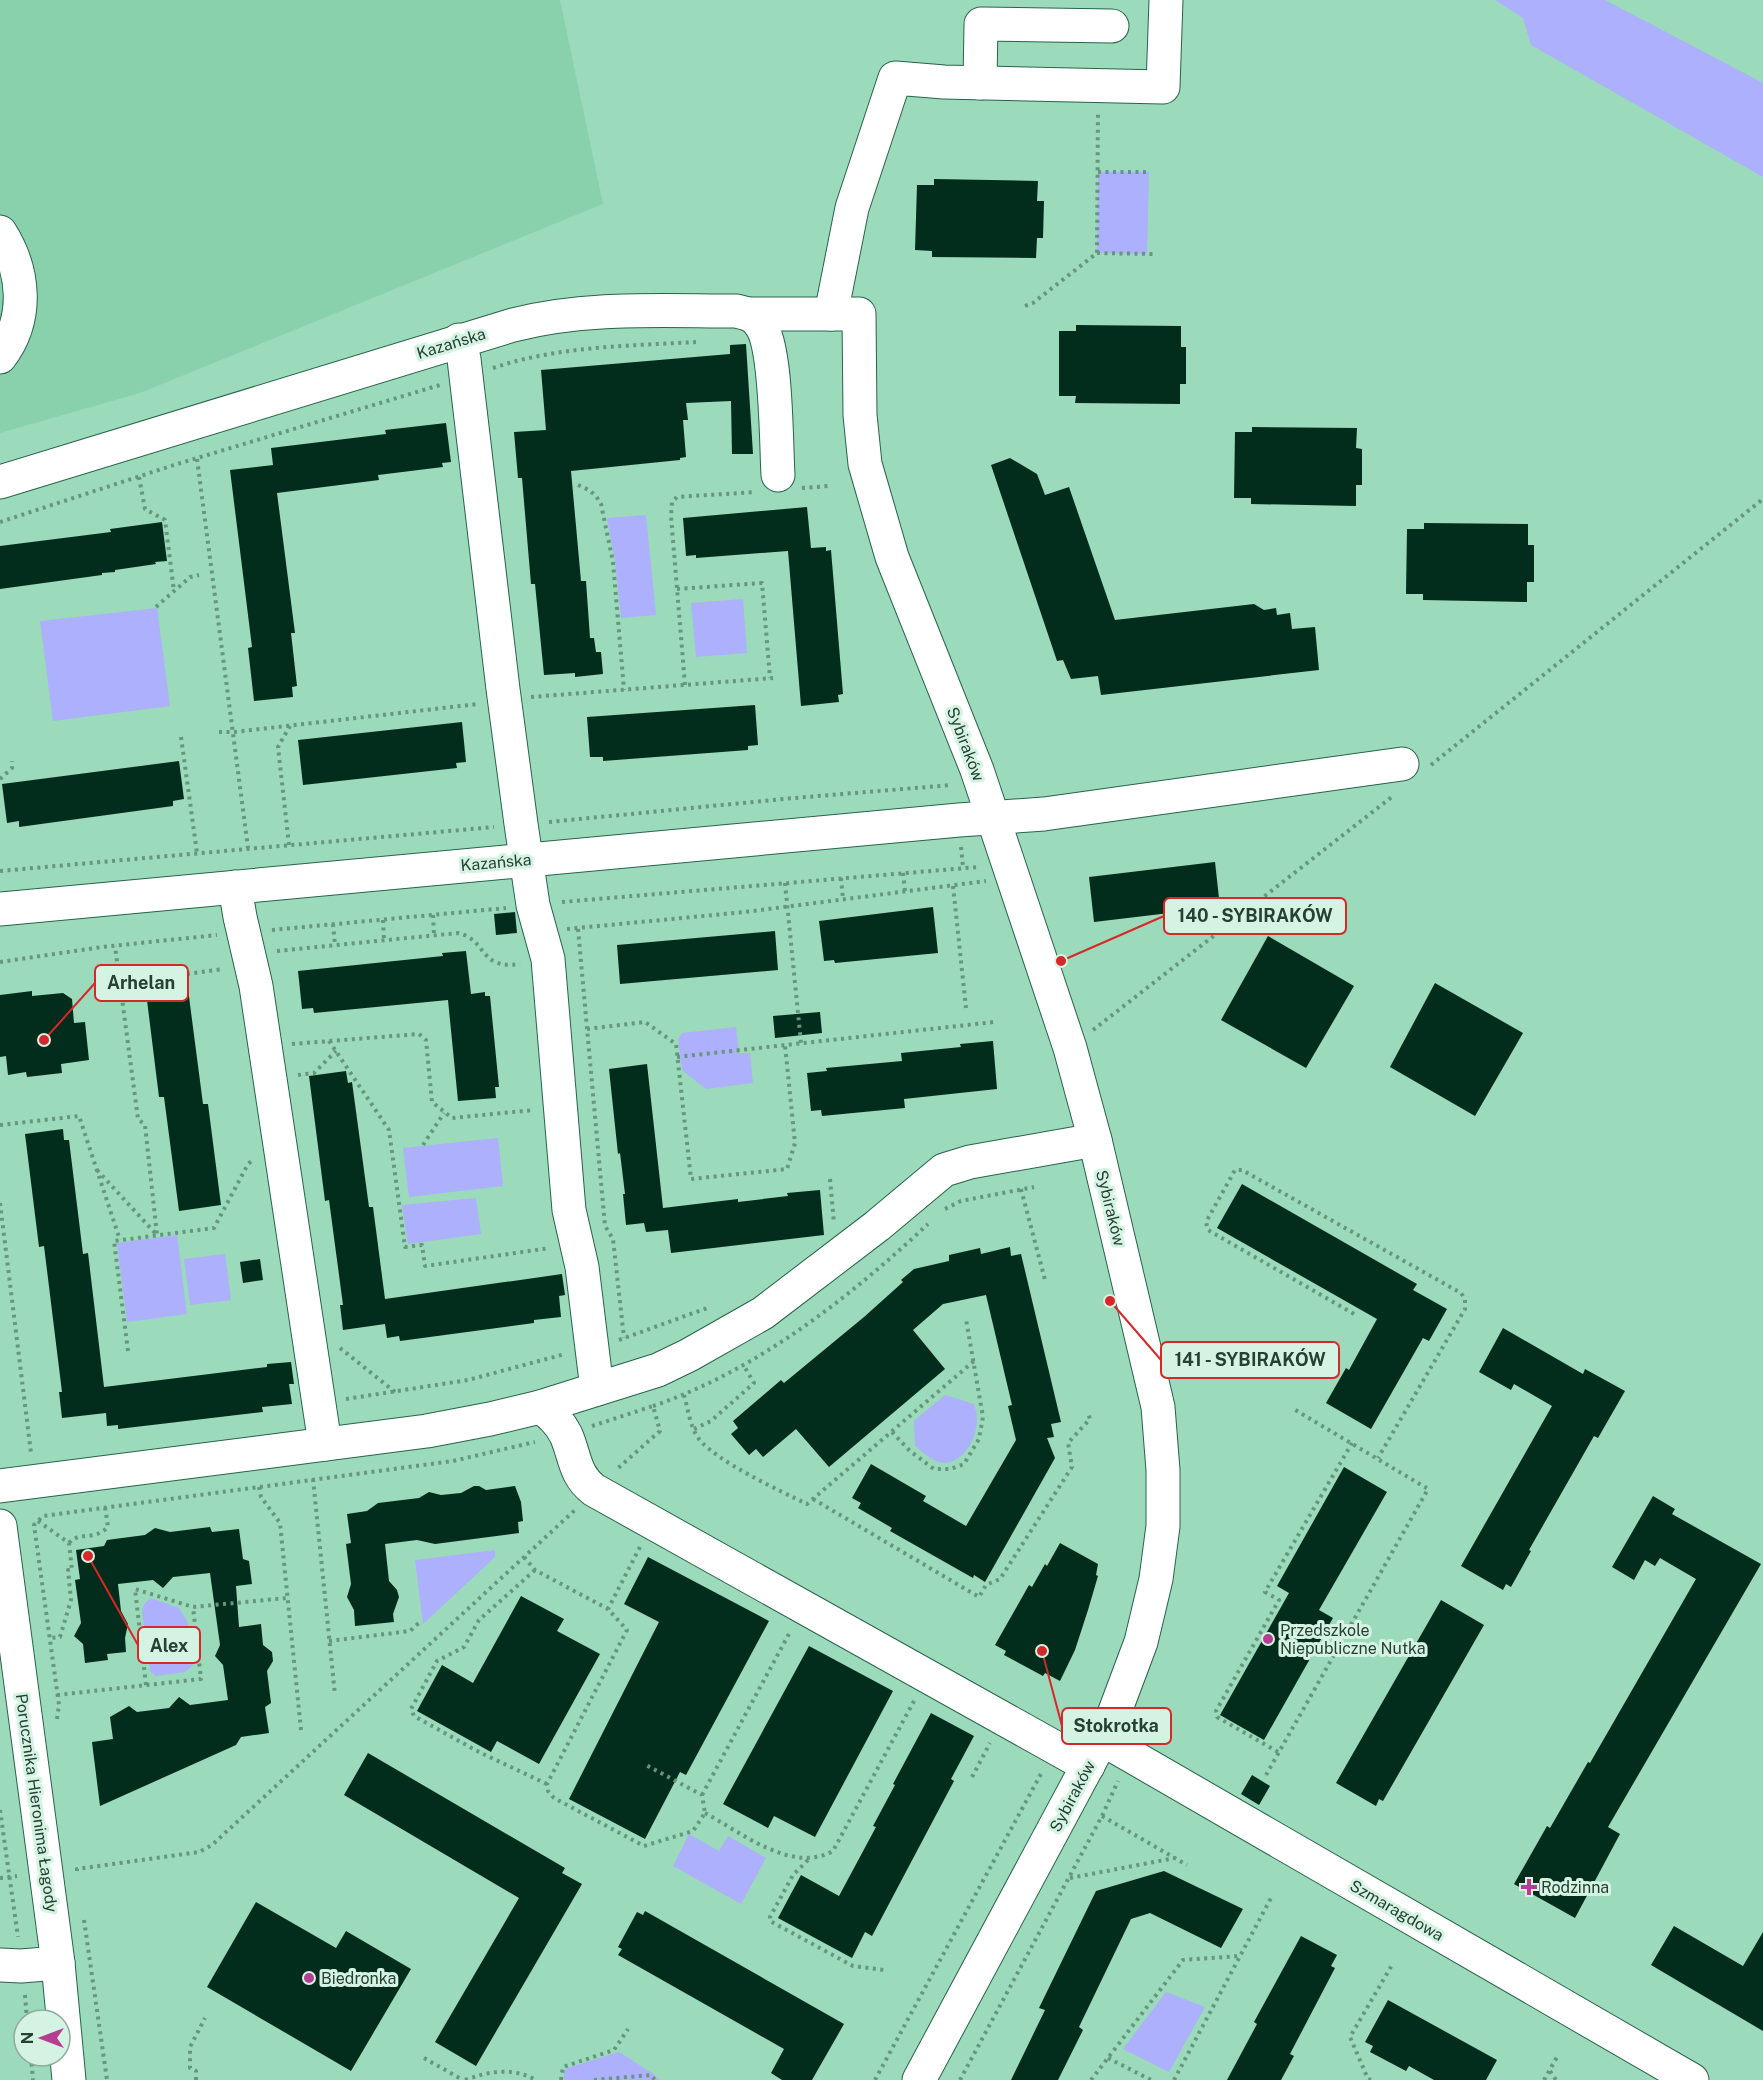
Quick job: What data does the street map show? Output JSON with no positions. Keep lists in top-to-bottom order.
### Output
{
  "streets": {
    "street": [
      "Kazańska",
      "Sybiraków",
      "Porucznika Hieronima Łagody",
      "Szmaragdowa"
    ]
  },
  "crossings": [
    ["Kazańska", "Sybiraków"],
    ["Sybiraków", "Szmaragdowa"]
  ],
  "places": {
    "other": [
      "140 - SYBIRAKÓW",
      "Arhelan",
      "141 - SYBIRAKÓW",
      "Alex",
      "Przedszkole Niepubliczne Nutka",
      "Stokrotka",
      "Biedronka"
    ],
    "health": ["Rodzinna"]
  },
  "north": "left"
}
